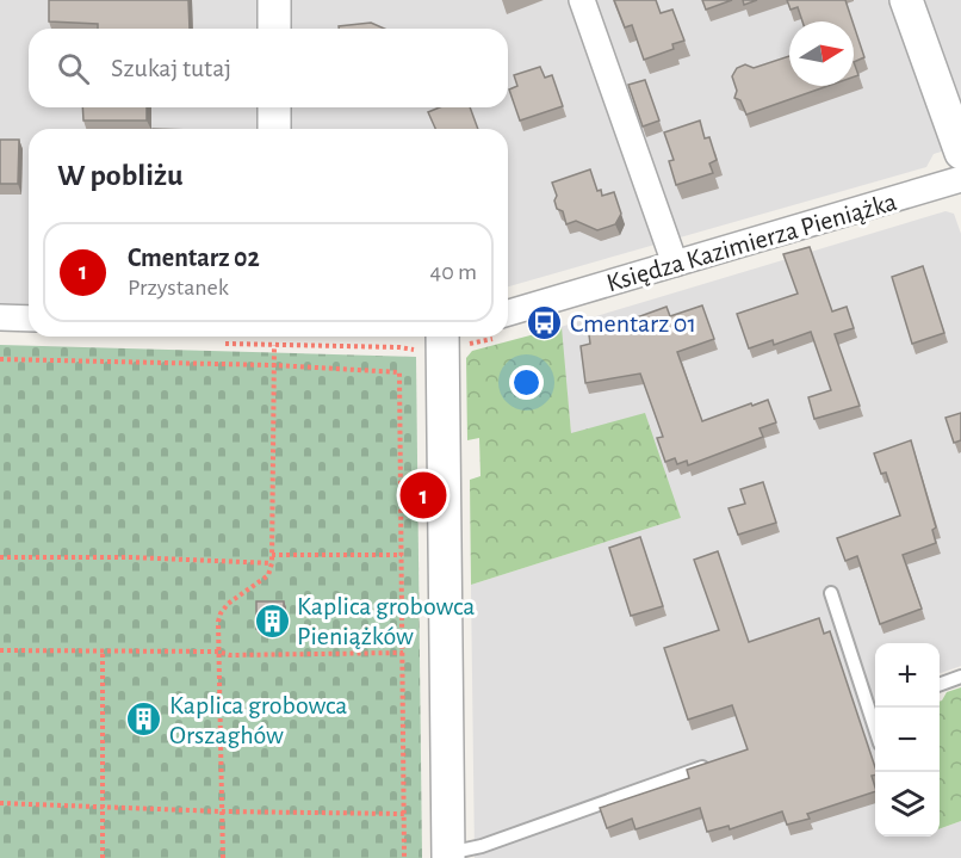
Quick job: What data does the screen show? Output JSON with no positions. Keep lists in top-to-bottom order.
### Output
{
  "streets": {
    "street": ["Księdza Kazimierza Pieniążka"]
  },
  "places": {
    "bus stop": ["Cmentarz 01"],
    "building": ["Kaplica grobowca Pieniążków", "Kaplica grobowca Orszaghów"]
  },
  "north": "right",
  "page": {
    "search": "Szukaj tutaj",
    "heading": "W pobliżu",
    "list": [
      {
        "mark": "1",
        "name": "Cmentarz 02",
        "note": "Przystanek",
        "value": "40 m"
      }
    ],
    "pins": "1",
    "map_buttons": ["+", "−"]
  }
}
